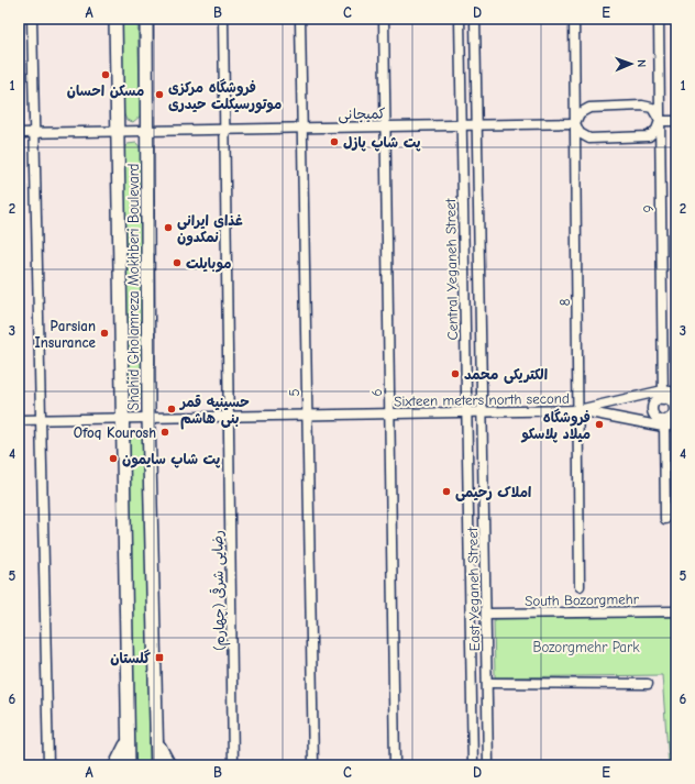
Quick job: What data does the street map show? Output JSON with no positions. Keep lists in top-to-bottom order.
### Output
{
  "streets": {
    "main road": ["Shahid Gholamreza Mokhberi Boulevard"],
    "street": [
      "کمیجانی",
      "9",
      "Central Yeganeh Street",
      "8",
      "5",
      "6",
      "Sixteen meters north second",
      "East Yeganeh Street",
      "رضایی شرقی (چهارم)",
      "South Bozorgmehr"
    ]
  },
  "crossings": [
    ["کمیجانی", "Central Yeganeh Street"],
    ["کمیجانی", "Shahid Gholamreza Mokhberi Boulevard"],
    ["کمیجانی", "8"],
    ["کمیجانی", "5"],
    ["کمیجانی", "6"],
    ["کمیجانی", "رضایی شرقی (چهارم)"],
    ["9", "Sixteen meters north second"],
    ["Central Yeganeh Street", "Sixteen meters north second"],
    ["Central Yeganeh Street", "East Yeganeh Street"],
    ["Shahid Gholamreza Mokhberi Boulevard", "Sixteen meters north second"],
    ["8", "Sixteen meters north second"],
    ["5", "Sixteen meters north second"],
    ["6", "Sixteen meters north second"],
    ["Sixteen meters north second", "East Yeganeh Street"],
    ["Sixteen meters north second", "رضایی شرقی (چهارم)"],
    ["East Yeganeh Street", "South Bozorgmehr"]
  ],
  "parks": ["Bozorgmehr Park"],
  "places": {
    "other": [
      "مسکن احسان",
      "فروشگاه مرکزی موتورسیکلت حيدری",
      "پت شاپ پازل",
      "غذای ایرانی نمکدون",
      "موبایلت",
      "Parsian Insurance",
      "الکتریکی محمد",
      "حسینیه قمر بنی هاشم",
      "فروشگاه میلاد پلاسکو",
      "Ofoq Kourosh",
      "پت شاپ سایمون",
      "املاک رحیمی"
    ],
    "transit": ["گلستان"]
  },
  "north": "right",
  "grid": {
    "columns": [
      "A",
      "B",
      "C",
      "D",
      "E"
    ],
    "rows": [
      "1",
      "2",
      "3",
      "4",
      "5",
      "6"
    ]
  }
}
